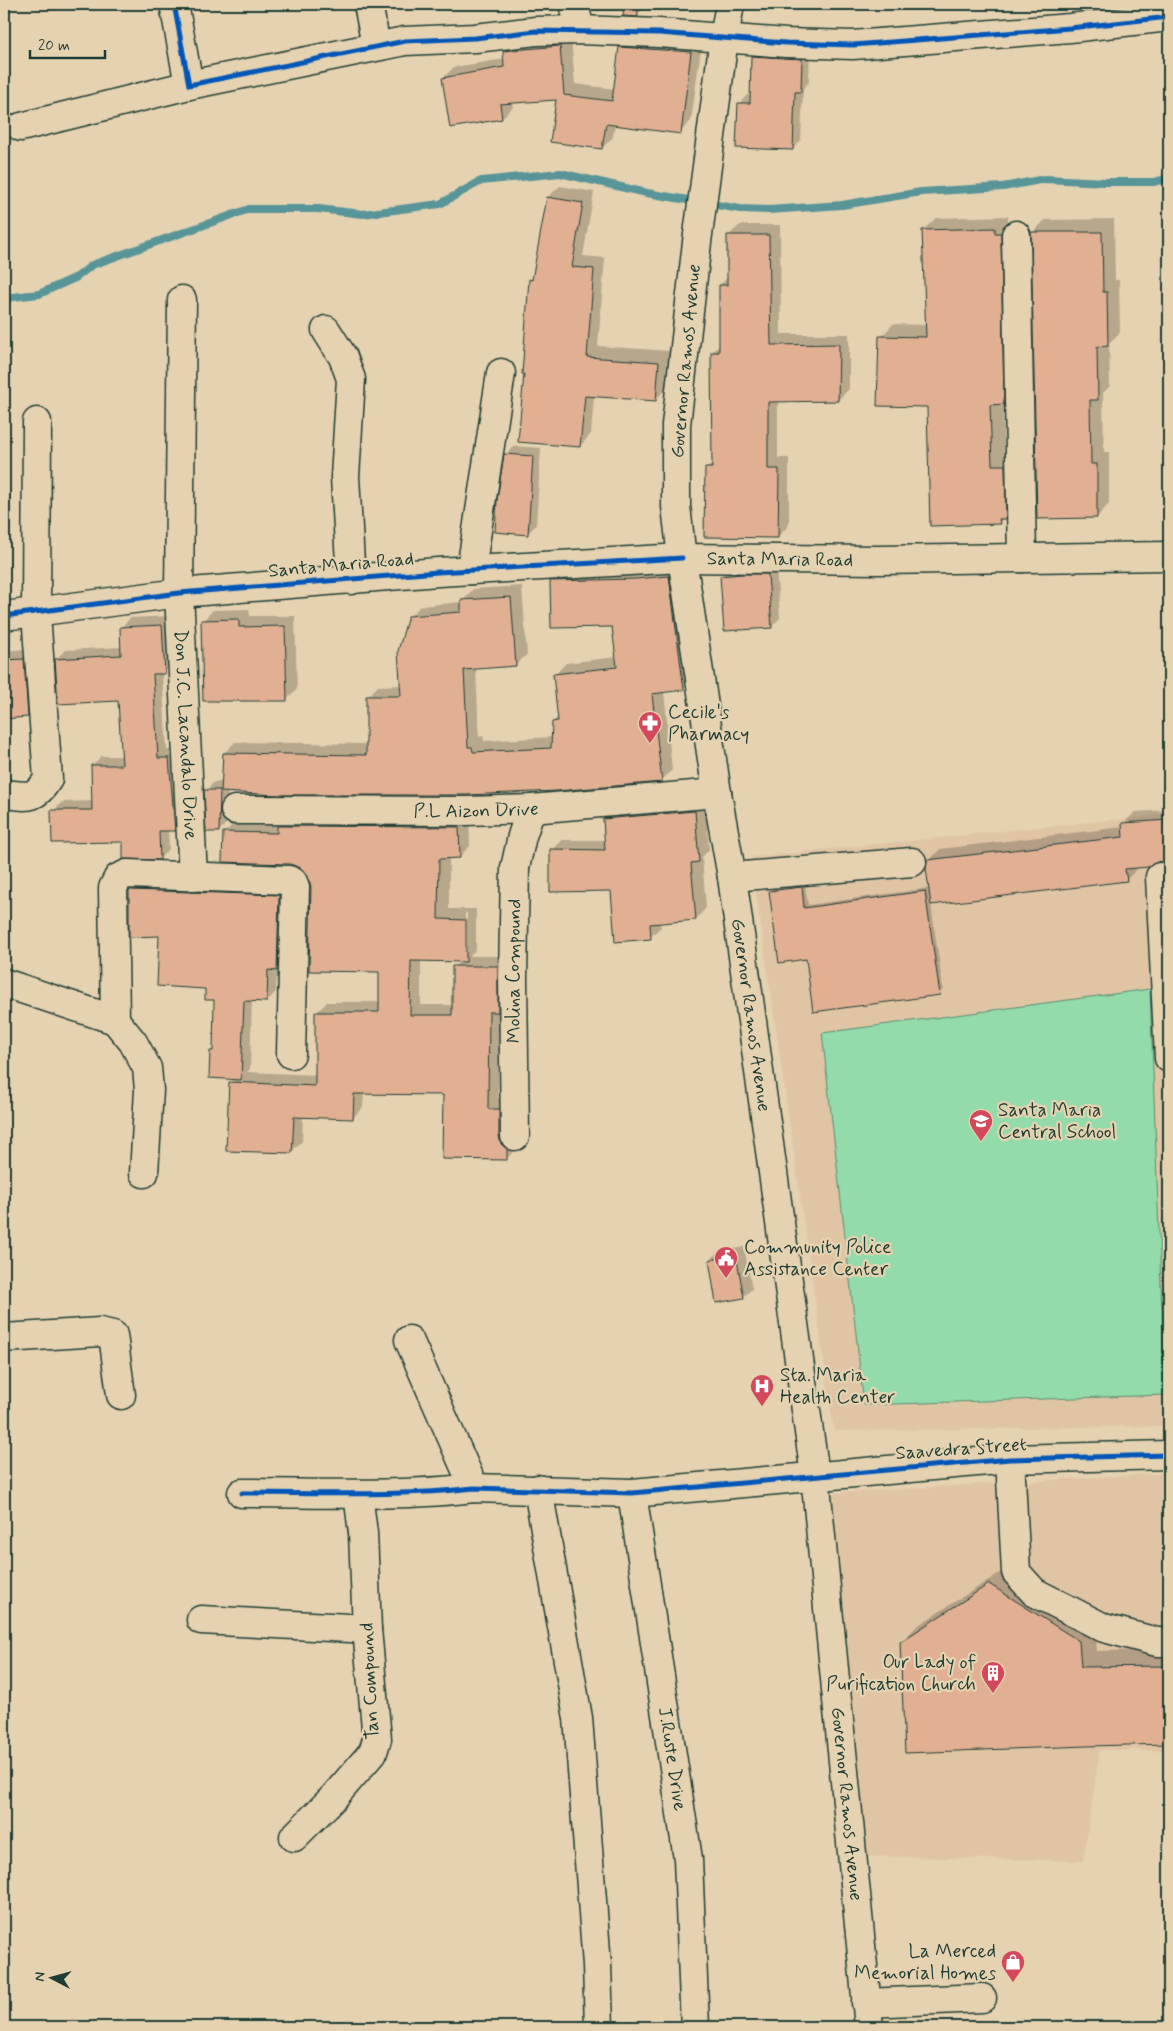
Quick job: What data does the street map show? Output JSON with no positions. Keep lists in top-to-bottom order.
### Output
{
  "streets": {
    "street": [
      "Governor Ramos Avenue",
      "Santa Maria Road",
      "Don J.C. Lacandalo Drive",
      "P.L Aizon Drive",
      "Molina Compound",
      "Saavedra Street",
      "Tan Compound",
      "J.Ruste Drive"
    ]
  },
  "crossings": [
    ["Governor Ramos Avenue", "Santa Maria Road"],
    ["Governor Ramos Avenue", "P.L Aizon Drive"],
    ["Governor Ramos Avenue", "Saavedra Street"],
    ["Santa Maria Road", "Don J.C. Lacandalo Drive"],
    ["P.L Aizon Drive", "Molina Compound"],
    ["Saavedra Street", "Tan Compound"],
    ["Saavedra Street", "J.Ruste Drive"]
  ],
  "places": {
    "pharmacy": ["Cecile's Pharmacy"],
    "school or university": ["Santa Maria Central School"],
    "public building": ["Community Police Assistance Center"],
    "hospital": ["Sta. Maria Health Center"],
    "building": ["Our Lady of Purification Church"],
    "shop": ["La Merced Memorial Homes"]
  },
  "scale_bar": "20 m",
  "north": "left"
}
